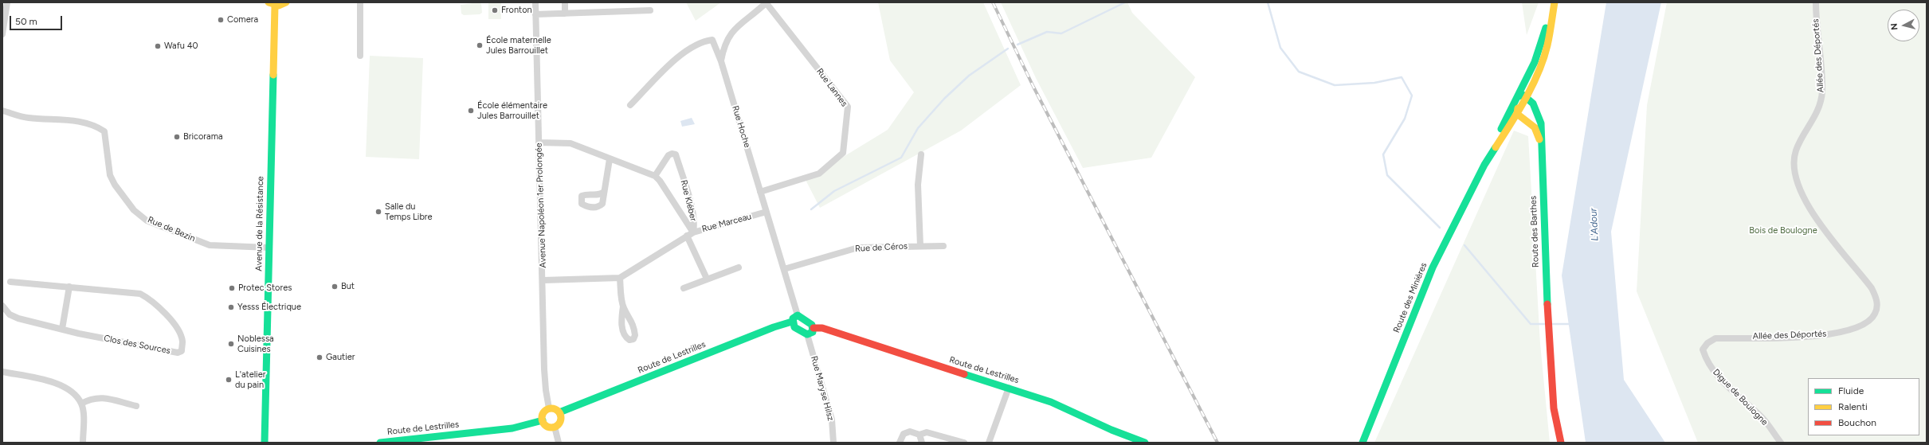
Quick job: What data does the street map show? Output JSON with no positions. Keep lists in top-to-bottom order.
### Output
{
  "streets": {
    "street": [
      "Allée des Déportés",
      "Rue Lannes",
      "Rue Hoche",
      "Rue Kléber",
      "Avenue Napoléon 1er Prolongée",
      "Rue Marceau",
      "Avenue de la Résistance",
      "Rue de Bezin",
      "Route des Barthes",
      "Rue de Céros",
      "Route des Minières",
      "Clos des Sources",
      "Route de Lestrilles",
      "Rue Maryse Hilsz",
      "Digue de Boulogne"
    ]
  },
  "crossings": [
    ["Allée des Déportés", "Digue de Boulogne"],
    ["Rue Lannes", "Rue Hoche"],
    ["Rue Hoche", "Rue Marceau"],
    ["Rue Hoche", "Rue de Céros"],
    ["Rue Kléber", "Rue Marceau"],
    ["Avenue Napoléon 1er Prolongée", "Route de Lestrilles"],
    ["Avenue de la Résistance", "Rue de Bezin"],
    ["Route des Barthes", "Route des Minières"]
  ],
  "water": ["L'Adour"],
  "parks": ["Bois de Boulogne"],
  "places": [
    "Fronton",
    "Comera",
    "École maternelle Jules Barrouillet",
    "Wafu 40",
    "École élémentaire Jules Barrouillet",
    "Bricorama",
    "Salle du Temps Libre",
    "But",
    "Protec Stores",
    "Yesss Électrique",
    "Noblessa Cuisines",
    "Gautier",
    "L'atelier du pain"
  ],
  "legend": ["Fluide", "Ralenti", "Bouchon"],
  "scale_bar": "50 m",
  "north": "left"
}
